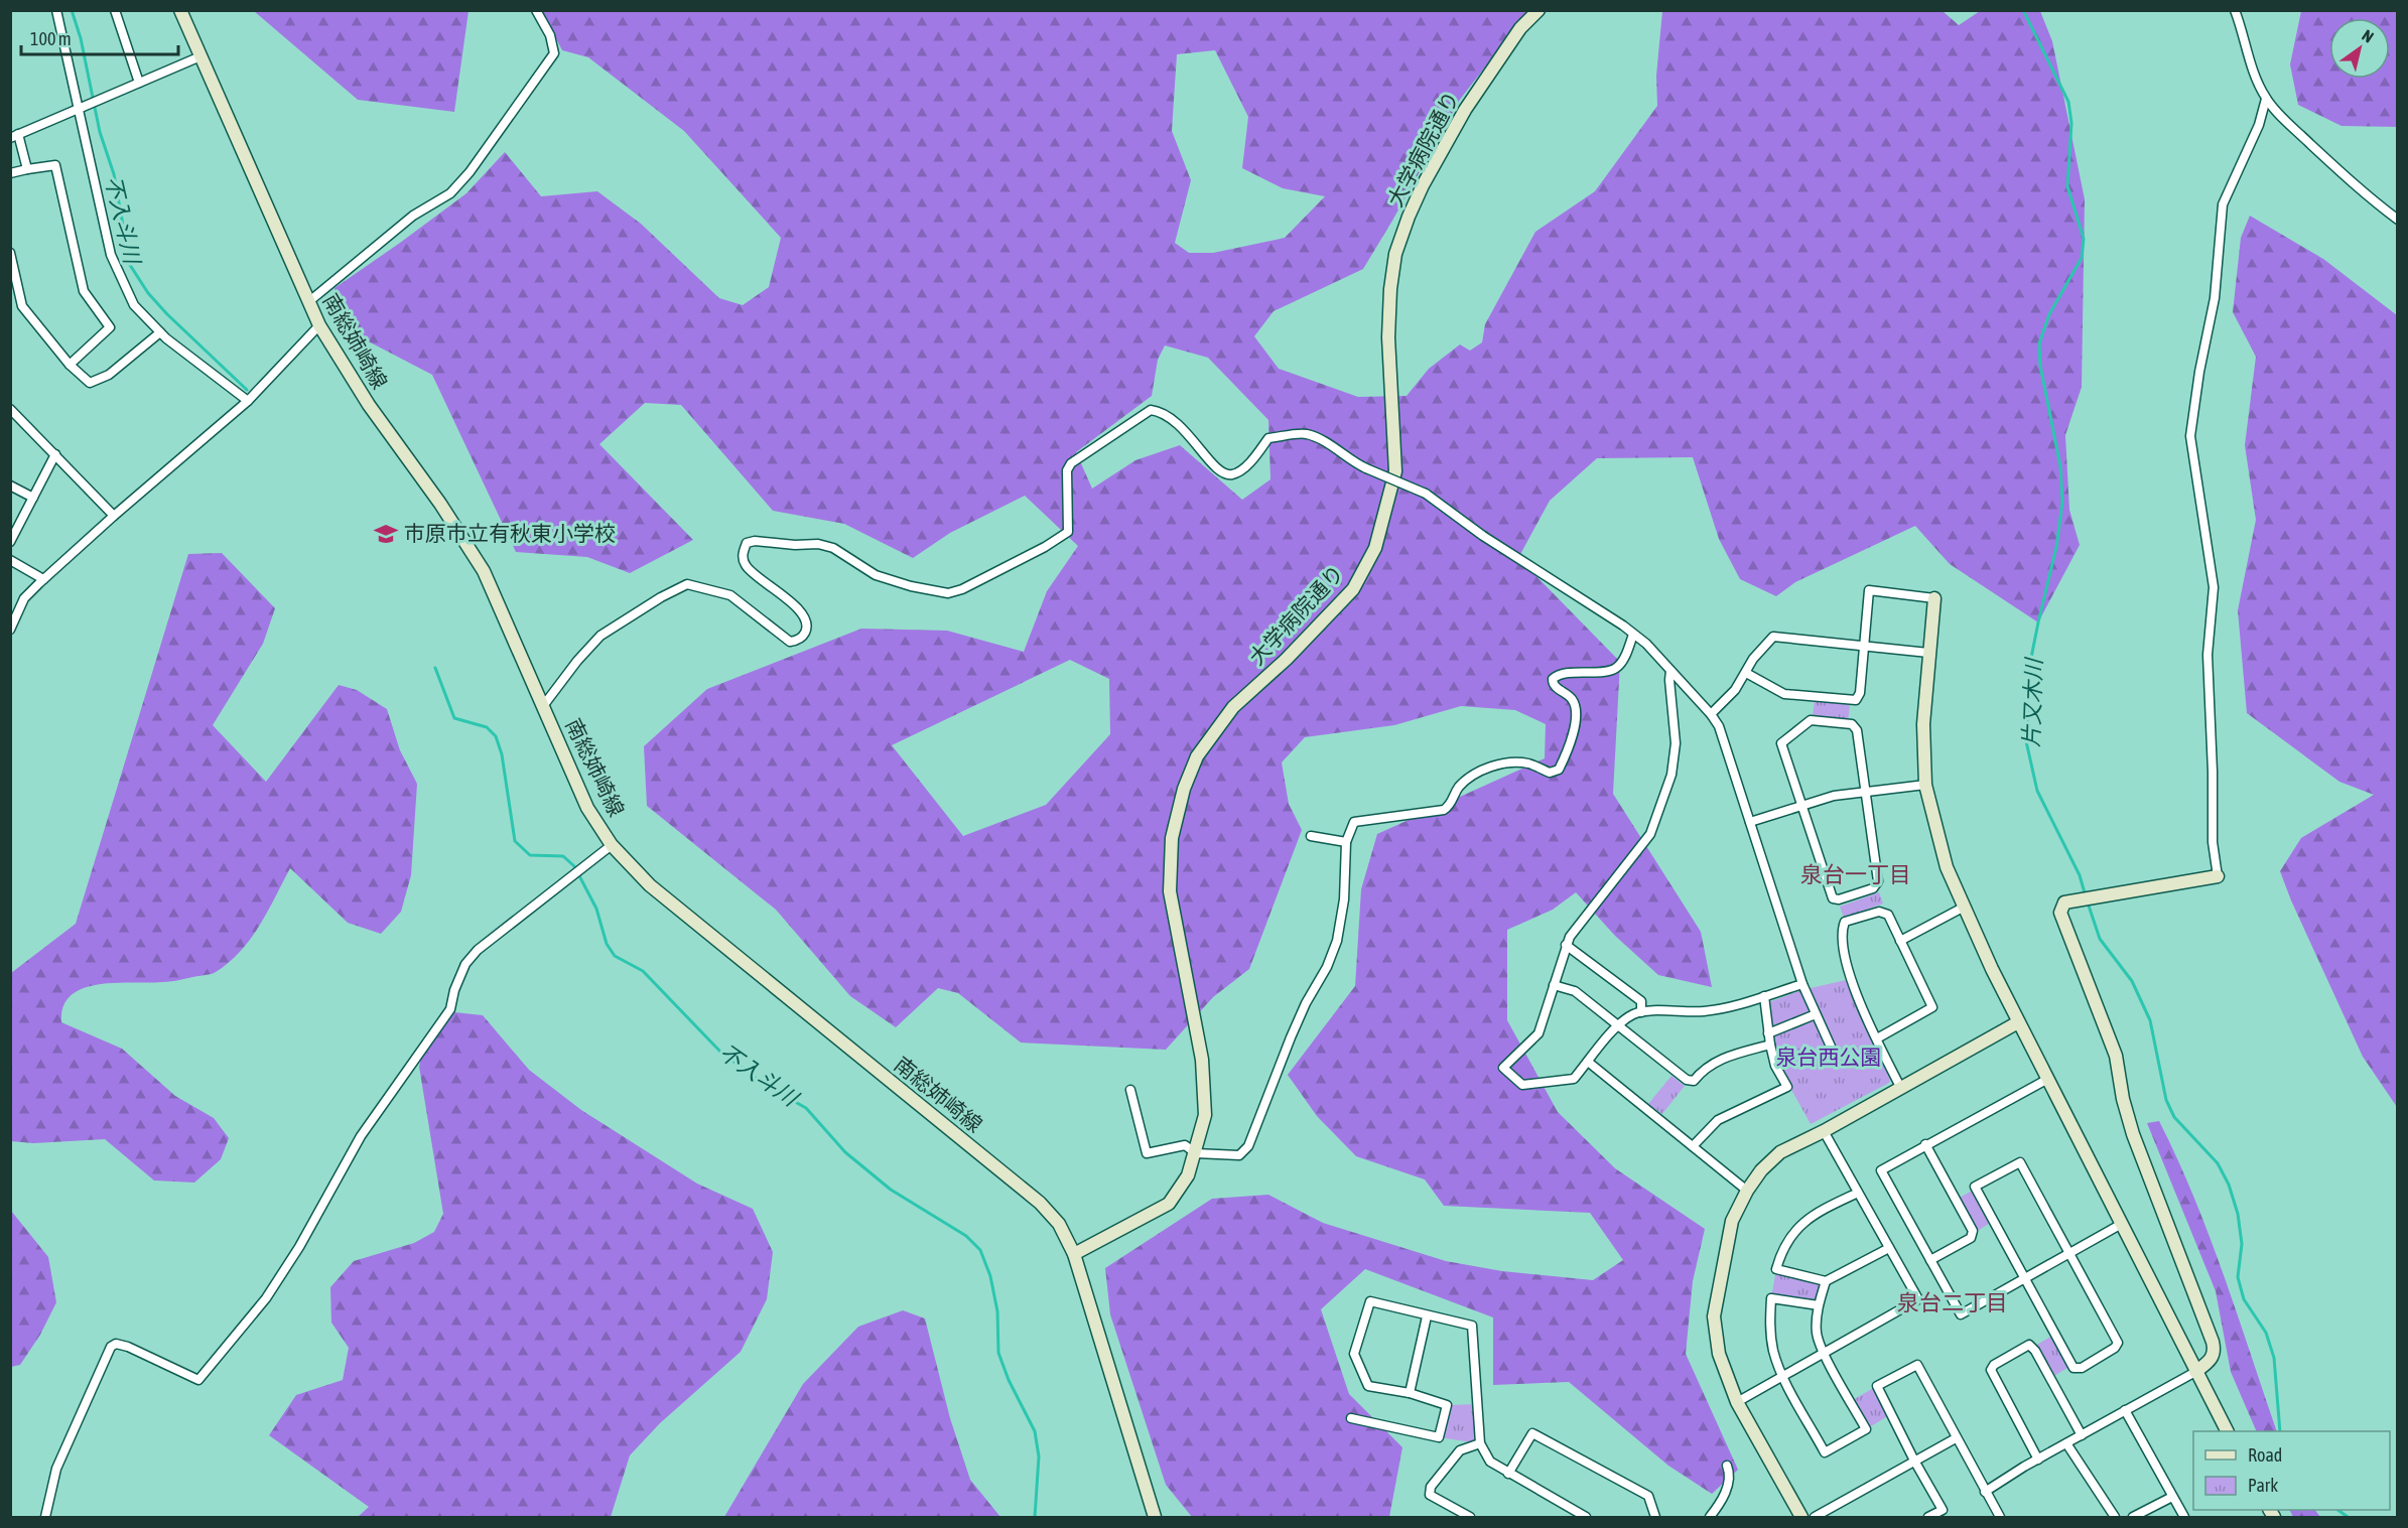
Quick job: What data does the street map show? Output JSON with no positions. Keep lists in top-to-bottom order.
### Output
{
  "streets": {
    "street": ["大学病院通り", "南総姉崎線"]
  },
  "crossings": [
    ["大学病院通り", "南総姉崎線"]
  ],
  "districts": ["泉台一丁目", "泉台二丁目"],
  "water": ["不入斗川", "片又木川"],
  "parks": ["泉台西公園"],
  "places": {
    "school or university": ["市原市立有秋東小学校"]
  },
  "legend": ["Road", "Park"],
  "scale_bar": "100 m",
  "north": "top right"
}
